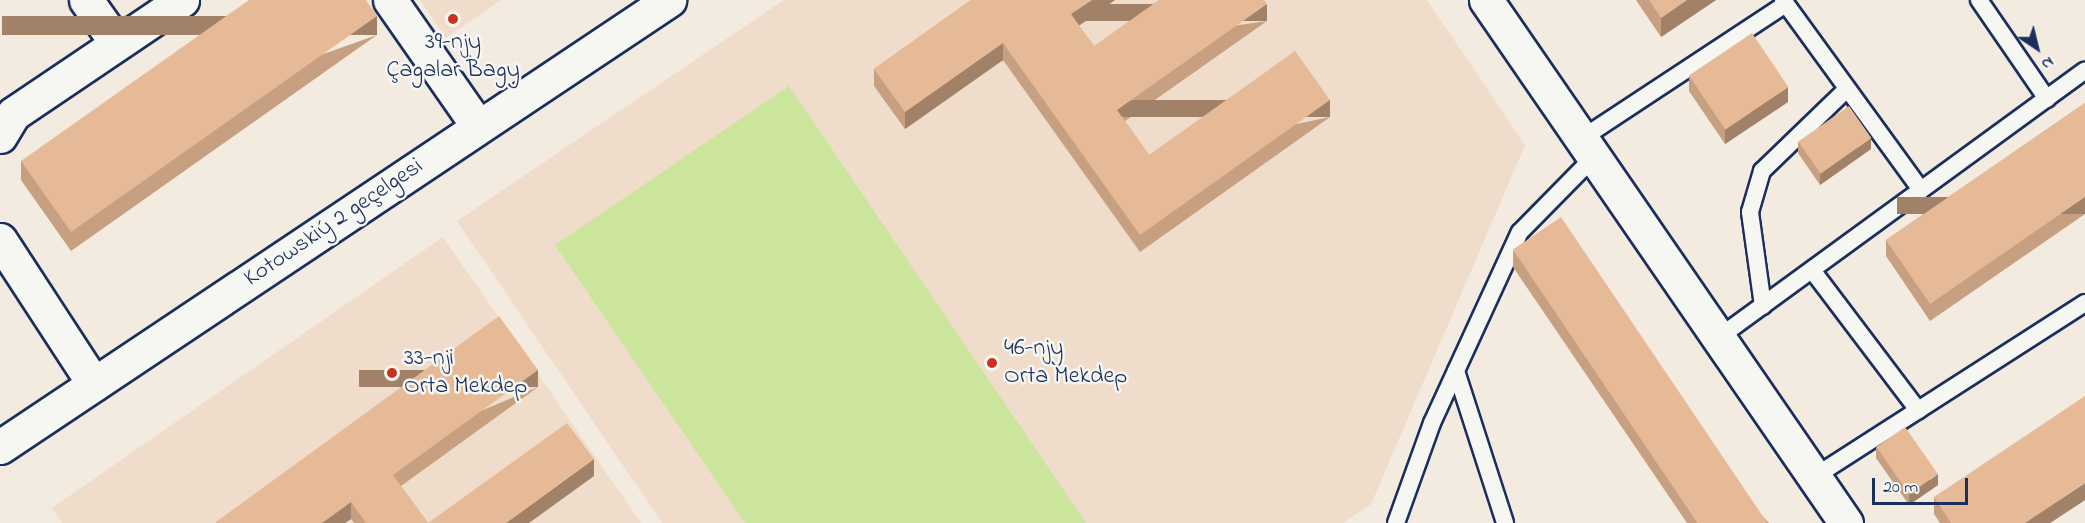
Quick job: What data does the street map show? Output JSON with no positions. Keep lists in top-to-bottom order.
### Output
{
  "streets": {
    "street": ["Kotowskiý 2 geçelgesi"]
  },
  "places": ["39-njy Çagalar Bagy", "46-njy Orta Mekdep", "33-nji Orta Mekdep"],
  "scale_bar": "20 m",
  "north": "bottom right"
}
